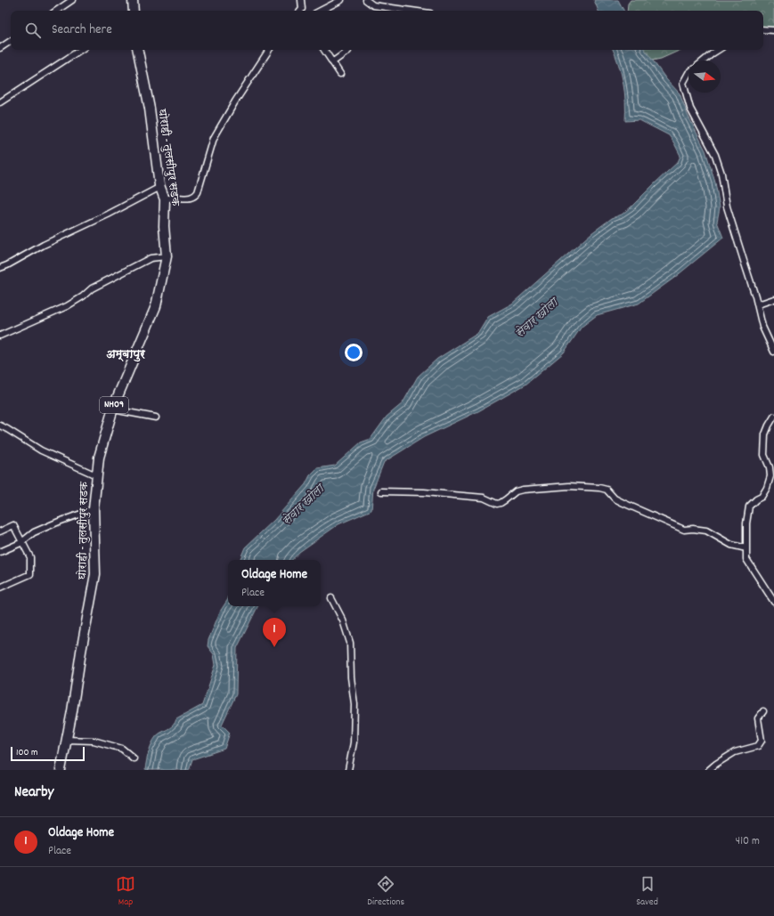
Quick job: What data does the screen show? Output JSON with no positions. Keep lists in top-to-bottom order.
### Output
{
  "streets": {
    "main road": ["घोराही - तुलसीपुर सडक", "NH09"]
  },
  "districts": ["अम्बापुर"],
  "water": ["सेवार खोला"],
  "scale_bar": "100 m",
  "north": "right",
  "page": {
    "search": "Search here",
    "popup": ["Oldage Home", "Place"],
    "pins": "1",
    "scale": "100 m",
    "heading": "Nearby",
    "list": [
      {
        "mark": "1",
        "name": "Oldage Home",
        "note": "Place",
        "value": "410 m"
      }
    ],
    "nav": ["Map", "Directions", "Saved"]
  }
}
